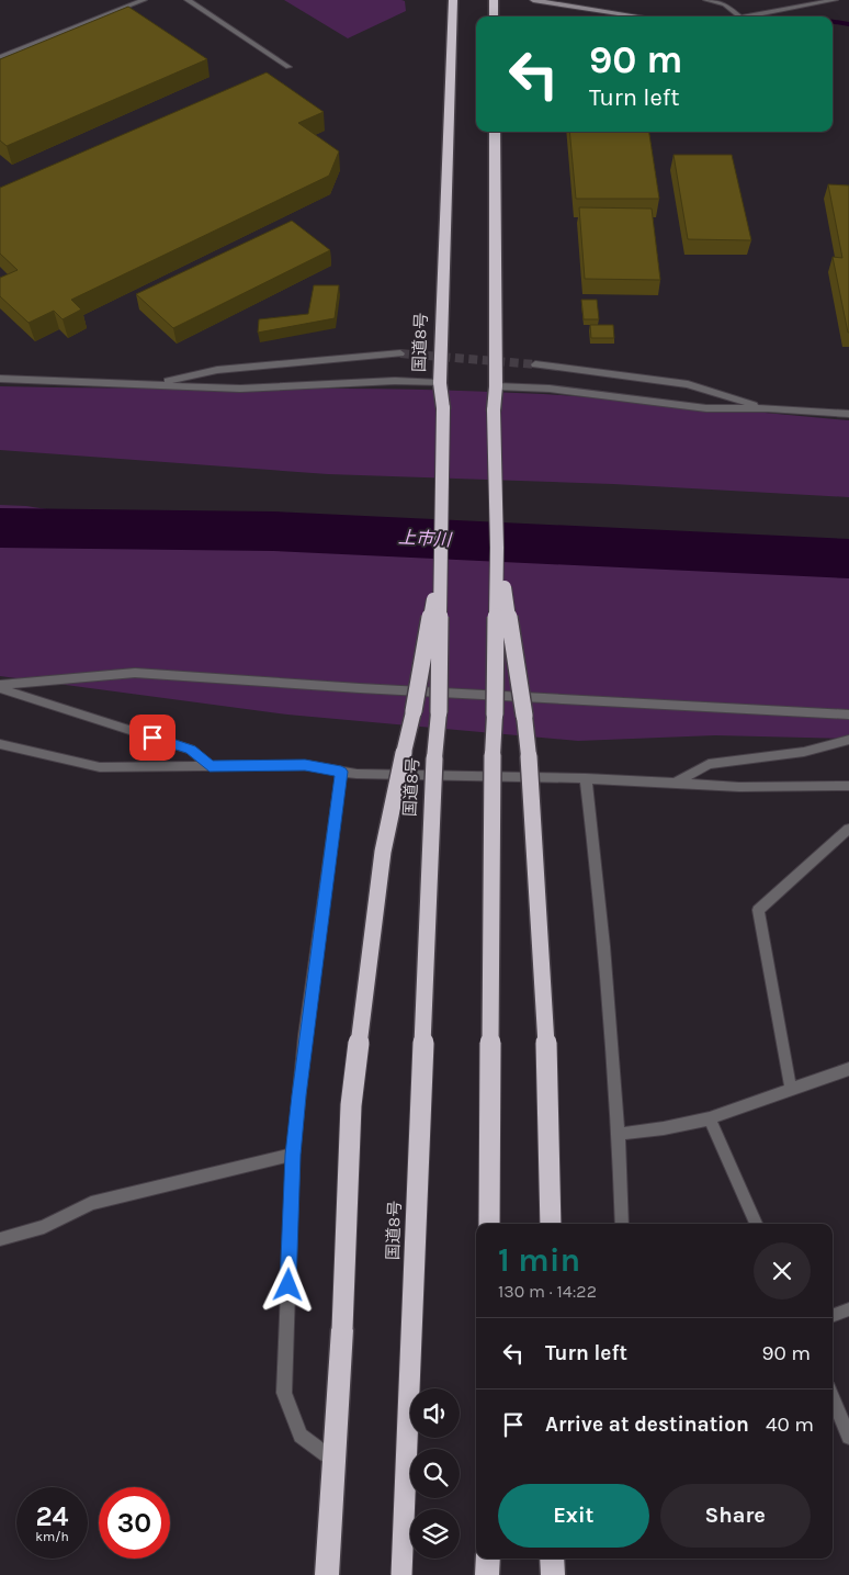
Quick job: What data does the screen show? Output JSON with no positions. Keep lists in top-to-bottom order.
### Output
{
  "streets": {
    "highway": ["国道8号"]
  },
  "water": ["上市川"],
  "page": {
    "turn": ["90 m", "Turn left"],
    "heading": ["1 min", "130 m · 14:22"],
    "list": [
      {
        "name": "Turn left",
        "value": "90 m"
      },
      {
        "name": "Arrive at destination",
        "value": "40 m"
      }
    ],
    "buttons": ["Exit", "Share"],
    "speed": "24 km/h",
    "limit": "30"
  }
}
